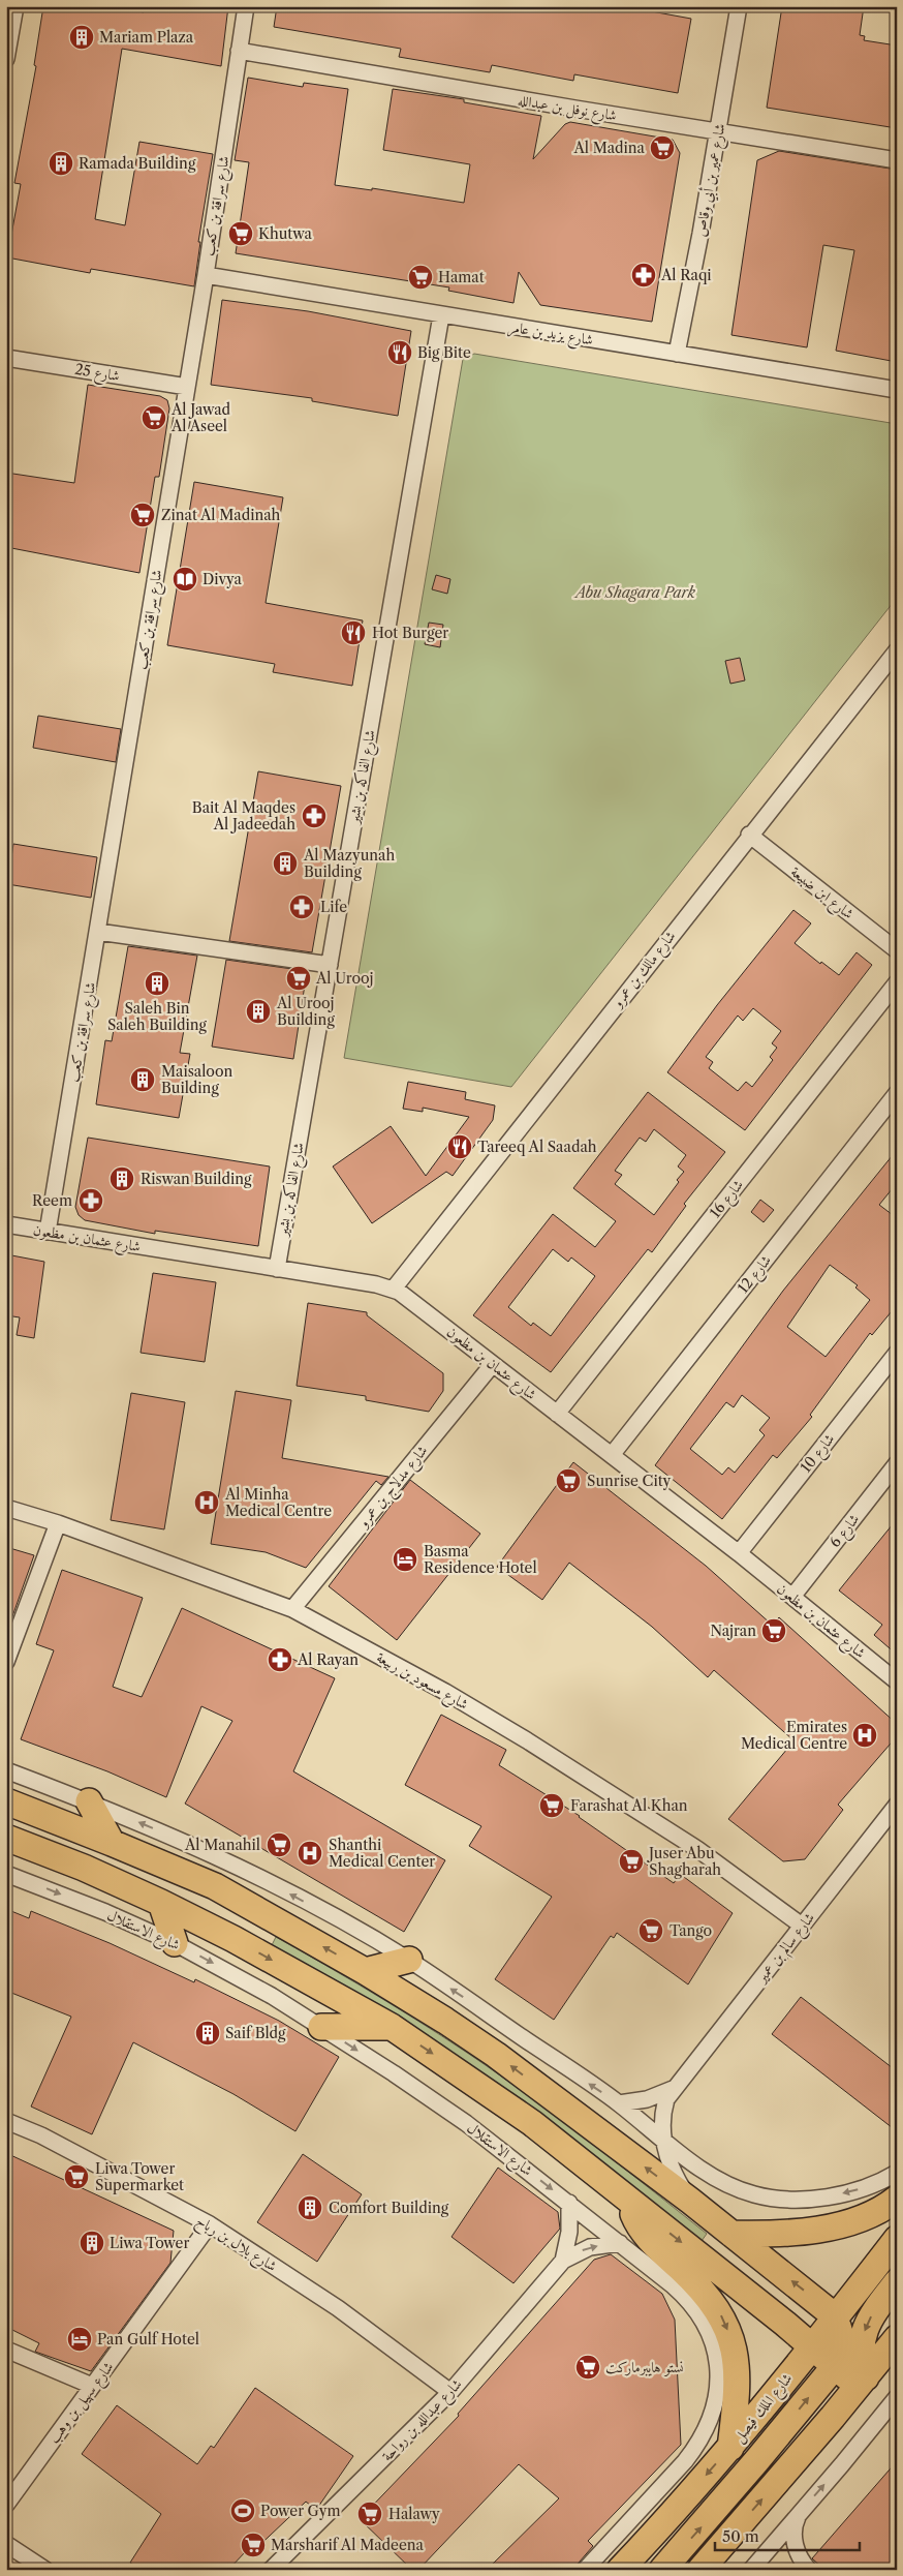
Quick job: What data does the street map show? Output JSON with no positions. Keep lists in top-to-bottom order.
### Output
{
  "streets": {
    "main road": ["شارع الملك فيصل"],
    "street": [
      "شارع نوفل بن عبدالله",
      "شارع عمير بن أبي وقاص",
      "شارع سراقة بن كعب",
      "شارع يزيد بن عامر",
      "شارع 25",
      "شارع الفاكه بن بشير",
      "شارع ابن ضبيعة",
      "شارع مالك بن عمرو",
      "شارع 16",
      "شارع عثمان بن مظعون",
      "شارع 12",
      "شارع 10",
      "شارع مدلاج بن عمرو",
      "شارع 6",
      "شارع مسعود بن ربيعة",
      "شارع الاستقلال",
      "شارع سالم بن عمير",
      "شارع بلال بن رباح",
      "شارع سهيل بن وهب",
      "شارع عبدالله بن رواحة"
    ]
  },
  "crossings": [
    ["شارع نوفل بن عبدالله", "شارع عمير بن أبي وقاص"],
    ["شارع نوفل بن عبدالله", "شارع سراقة بن كعب"],
    ["شارع عمير بن أبي وقاص", "شارع يزيد بن عامر"],
    ["شارع سراقة بن كعب", "شارع يزيد بن عامر"],
    ["شارع سراقة بن كعب", "شارع 25"],
    ["شارع سراقة بن كعب", "شارع عثمان بن مظعون"],
    ["شارع يزيد بن عامر", "شارع الفاكه بن بشير"],
    ["شارع الفاكه بن بشير", "شارع عثمان بن مظعون"],
    ["شارع ابن ضبيعة", "شارع مالك بن عمرو"],
    ["شارع مالك بن عمرو", "شارع عثمان بن مظعون"],
    ["شارع 16", "شارع عثمان بن مظعون"],
    ["شارع عثمان بن مظعون", "شارع 12"],
    ["شارع عثمان بن مظعون", "شارع 10"],
    ["شارع عثمان بن مظعون", "شارع مدلاج بن عمرو"],
    ["شارع عثمان بن مظعون", "شارع 6"],
    ["شارع مدلاج بن عمرو", "شارع مسعود بن ربيعة"],
    ["شارع مسعود بن ربيعة", "شارع سالم بن عمير"],
    ["شارع الاستقلال", "شارع عبدالله بن رواحة"],
    ["شارع بلال بن رباح", "شارع سهيل بن وهب"],
    ["شارع بلال بن رباح", "شارع عبدالله بن رواحة"]
  ],
  "parks": ["Abu Shagara Park"],
  "places": {
    "building": [
      "Mariam Plaza",
      "Ramada Building",
      "Al Mazyunah Building",
      "Saleh Bin Saleh Building",
      "Al Urooj Building",
      "Maisaloon Building",
      "Riswan Building",
      "Saif Bldg",
      "Comfort Building",
      "Liwa Tower"
    ],
    "supermarket": [
      "Al Madina",
      "Khutwa",
      "Hamat",
      "Al Jawad Al Aseel",
      "Zinat Al Madinah",
      "Al Urooj",
      "Sunrise City",
      "Najran",
      "Farashat Al Khan",
      "Al Manahil",
      "Juser Abu Shagharah",
      "Tango",
      "Liwa Tower Supermarket",
      "نستو هايبرماركت",
      "Halawy",
      "Marsharif Al Madeena"
    ],
    "pharmacy": [
      "Al Raqi",
      "Bait Al Maqdes Al Jadeedah",
      "Life",
      "Reem",
      "Al Rayan"
    ],
    "restaurant": ["Big Bite", "Hot Burger", "Tareeq Al Saadah"],
    "library": ["Divya"],
    "hospital": ["Al Minha Medical Centre", "Emirates Medical Centre", "Shanthi Medical Center"],
    "hotel": ["Basma Residence Hotel", "Pan Gulf Hotel"],
    "sports": ["Power Gym"]
  },
  "scale_bar": "50 m"
}
